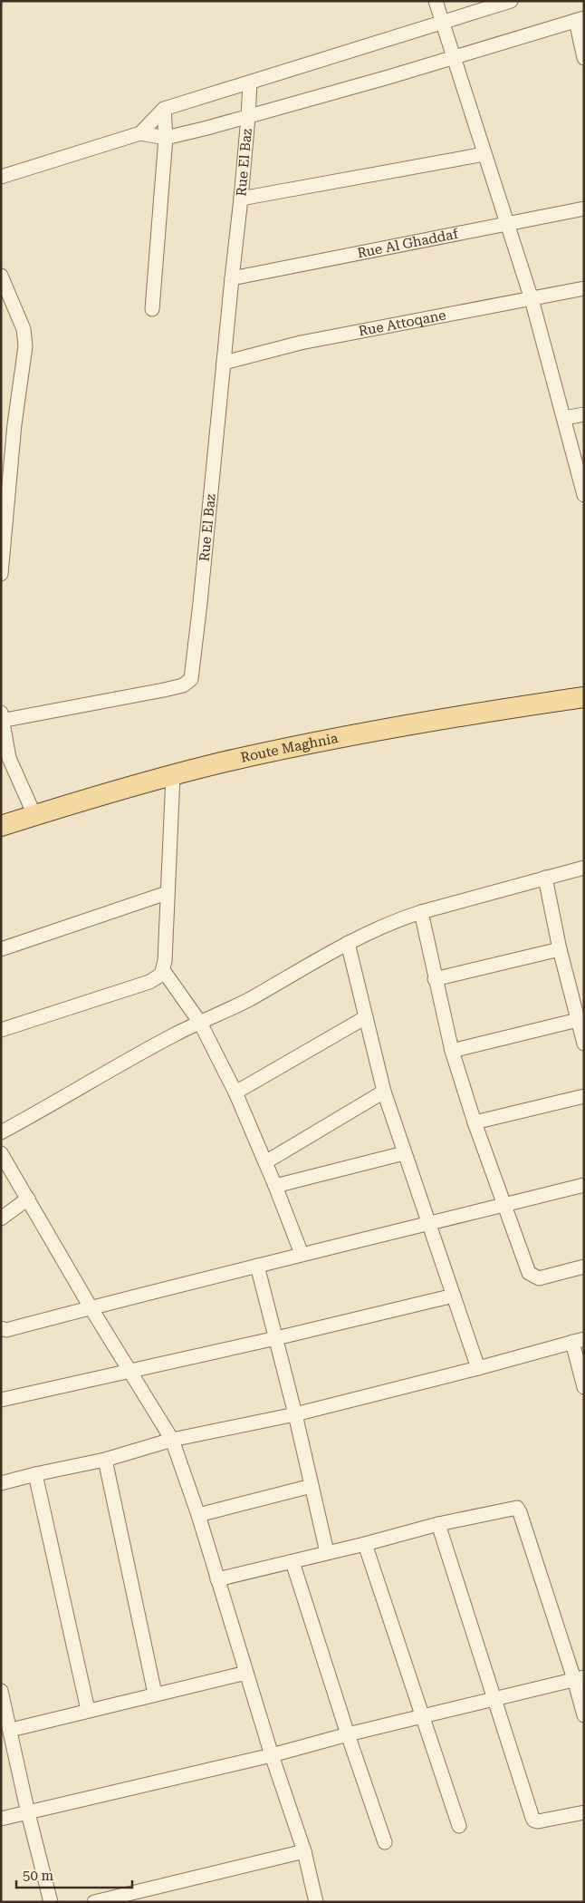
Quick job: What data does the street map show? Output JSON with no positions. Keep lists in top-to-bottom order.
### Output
{
  "streets": {
    "main road": ["Route Maghnia"],
    "street": ["Rue El Baz", "Rue Al Ghaddaf", "Rue Attoqane"]
  },
  "crossings": [
    ["Rue El Baz", "Rue Al Ghaddaf"],
    ["Rue El Baz", "Rue Attoqane"],
    ["Rue El Baz", "Route Maghnia"]
  ],
  "scale_bar": "50 m"
}
